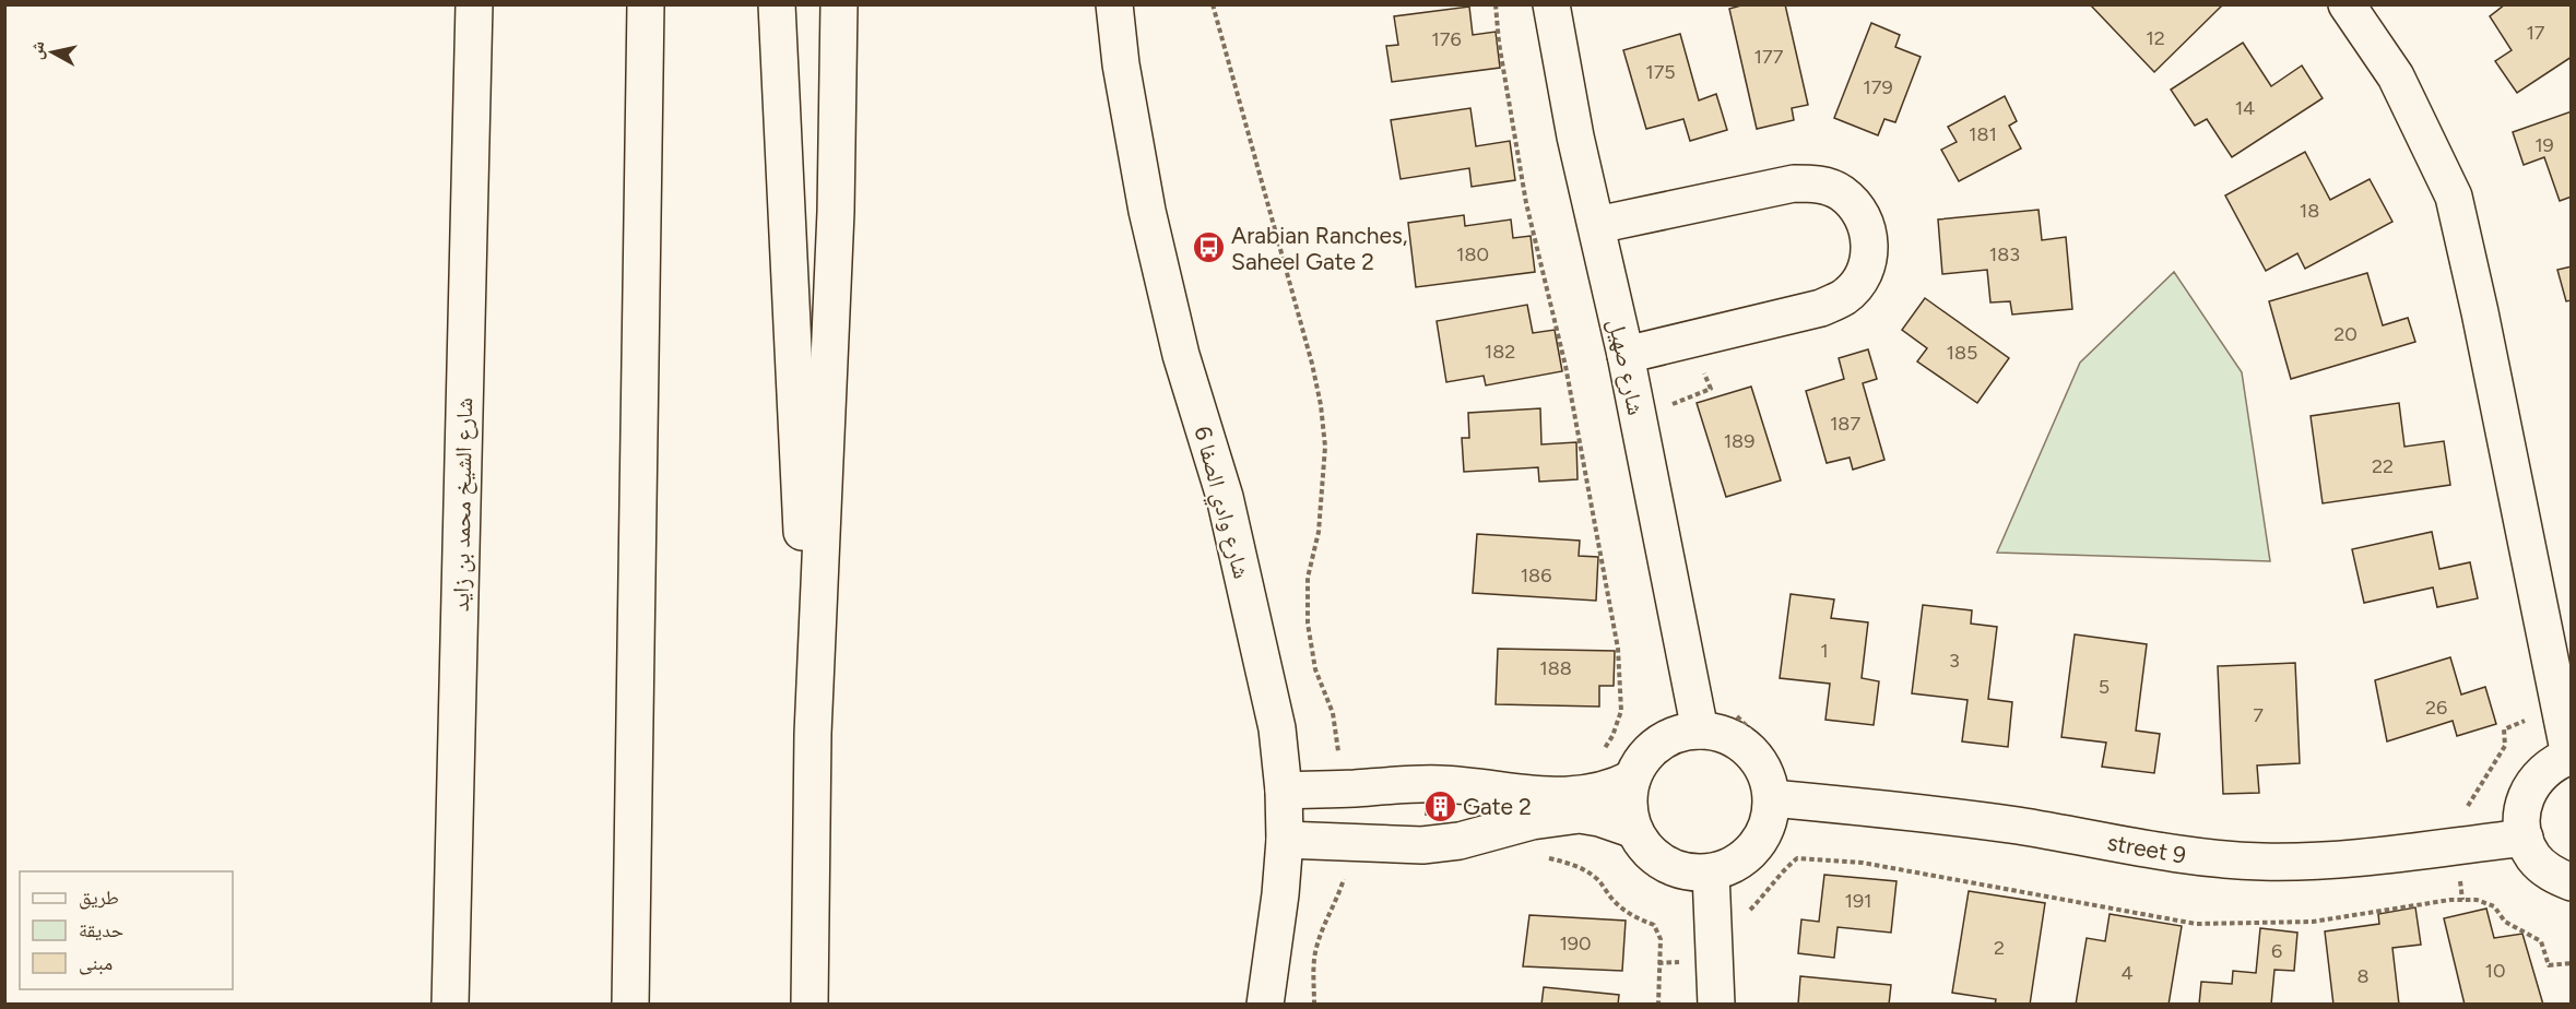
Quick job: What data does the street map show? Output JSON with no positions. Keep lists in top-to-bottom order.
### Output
{
  "streets": {
    "main road": [
      "شارع صهيل",
      "شارع وادي الصفا 6",
      "شارع الشيخ محمد بن زايد",
      "street 9"
    ]
  },
  "crossings": [
    ["شارع صهيل", "street 9"]
  ],
  "places": {
    "bus stop": ["Arabian Ranches, Saheel Gate 2"],
    "building": ["Gate 2"]
  },
  "house_numbers": [
    "17",
    "12",
    "176",
    "177",
    "175",
    "179",
    "14",
    "181",
    "19",
    "18",
    "180",
    "183",
    "20",
    "182",
    "185",
    "187",
    "189",
    "22",
    "186",
    "1",
    "3",
    "188",
    "5",
    "26",
    "7",
    "191",
    "190",
    "2",
    "6",
    "10",
    "4",
    "8"
  ],
  "legend": ["طريق", "حديقة", "مبنى"],
  "north": "left"
}
